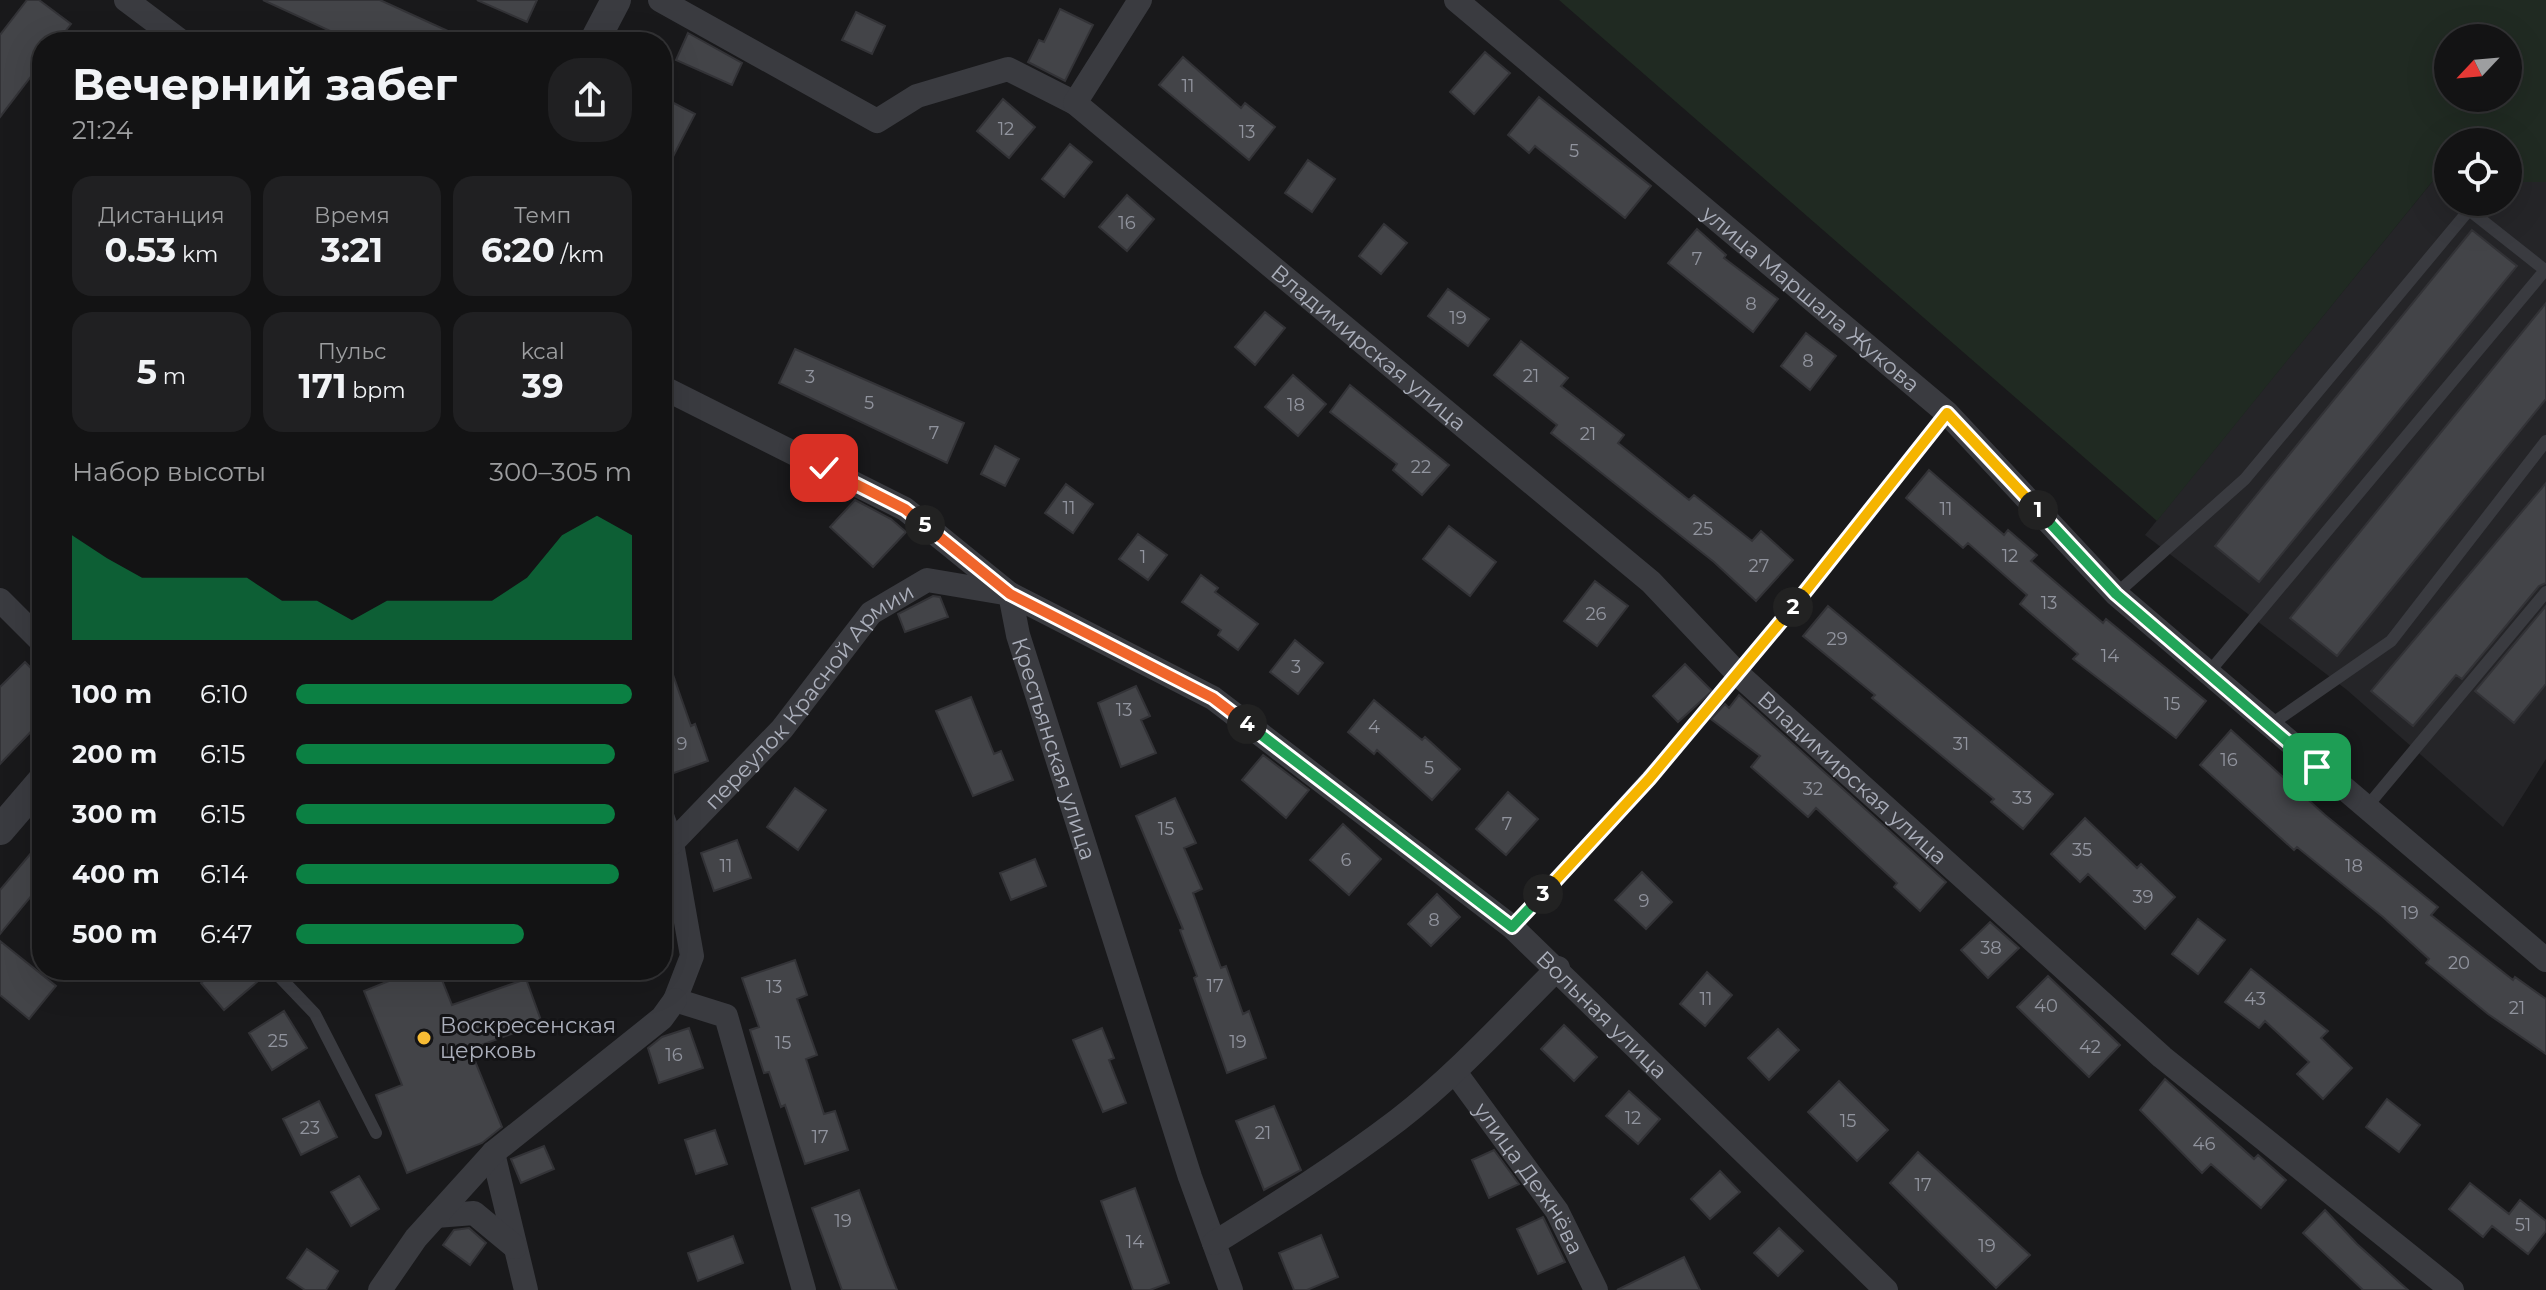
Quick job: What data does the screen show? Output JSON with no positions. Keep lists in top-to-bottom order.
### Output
{
  "streets": {
    "street": [
      "улица Маршала Жукова",
      "Владимирская улица",
      "переулок Красной Армии",
      "Крестьянская улица",
      "Вольная улица",
      "улица Дежнёва"
    ]
  },
  "crossings": [
    ["переулок Красной Армии", "Крестьянская улица"],
    ["переулок Красной Армии", "Вольная улица"],
    ["Крестьянская улица", "Вольная улица"]
  ],
  "places": ["Воскресенская церковь"],
  "house_numbers": [
    "11",
    "12",
    "13",
    "5",
    "16",
    "7",
    "8",
    "19",
    "8",
    "21",
    "3",
    "5",
    "18",
    "7",
    "21",
    "22",
    "11",
    "11",
    "25",
    "12",
    "1",
    "27",
    "13",
    "26",
    "29",
    "14",
    "3",
    "15",
    "13",
    "4",
    "9",
    "31",
    "16",
    "5",
    "32",
    "33",
    "7",
    "15",
    "35",
    "6",
    "11",
    "18",
    "39",
    "9",
    "19",
    "8",
    "38",
    "20",
    "17",
    "13",
    "11",
    "43",
    "40",
    "21",
    "25",
    "19",
    "15",
    "42",
    "16",
    "12",
    "15",
    "23",
    "21",
    "17",
    "46",
    "17",
    "19",
    "51",
    "14",
    "19"
  ],
  "north": "bottom left",
  "page": {
    "heading": ["Вечерний забег", "21:24"],
    "stats": [
      ["Дистанция", "0.53 km"],
      ["Время", "3:21"],
      ["Темп", "6:20 /km"],
      ["5 m"],
      ["Пульс", "171 bpm"],
      ["kcal", "39"]
    ],
    "chart": ["Набор высоты", "300–305 m"],
    "pins": [
      "1",
      "5",
      "2",
      "4",
      "3"
    ],
    "list": [
      {
        "name": "100 m",
        "note": "6:10"
      },
      {
        "name": "200 m",
        "note": "6:15"
      },
      {
        "name": "300 m",
        "note": "6:15"
      },
      {
        "name": "400 m",
        "note": "6:14"
      },
      {
        "name": "500 m",
        "note": "6:47"
      }
    ]
  }
}
